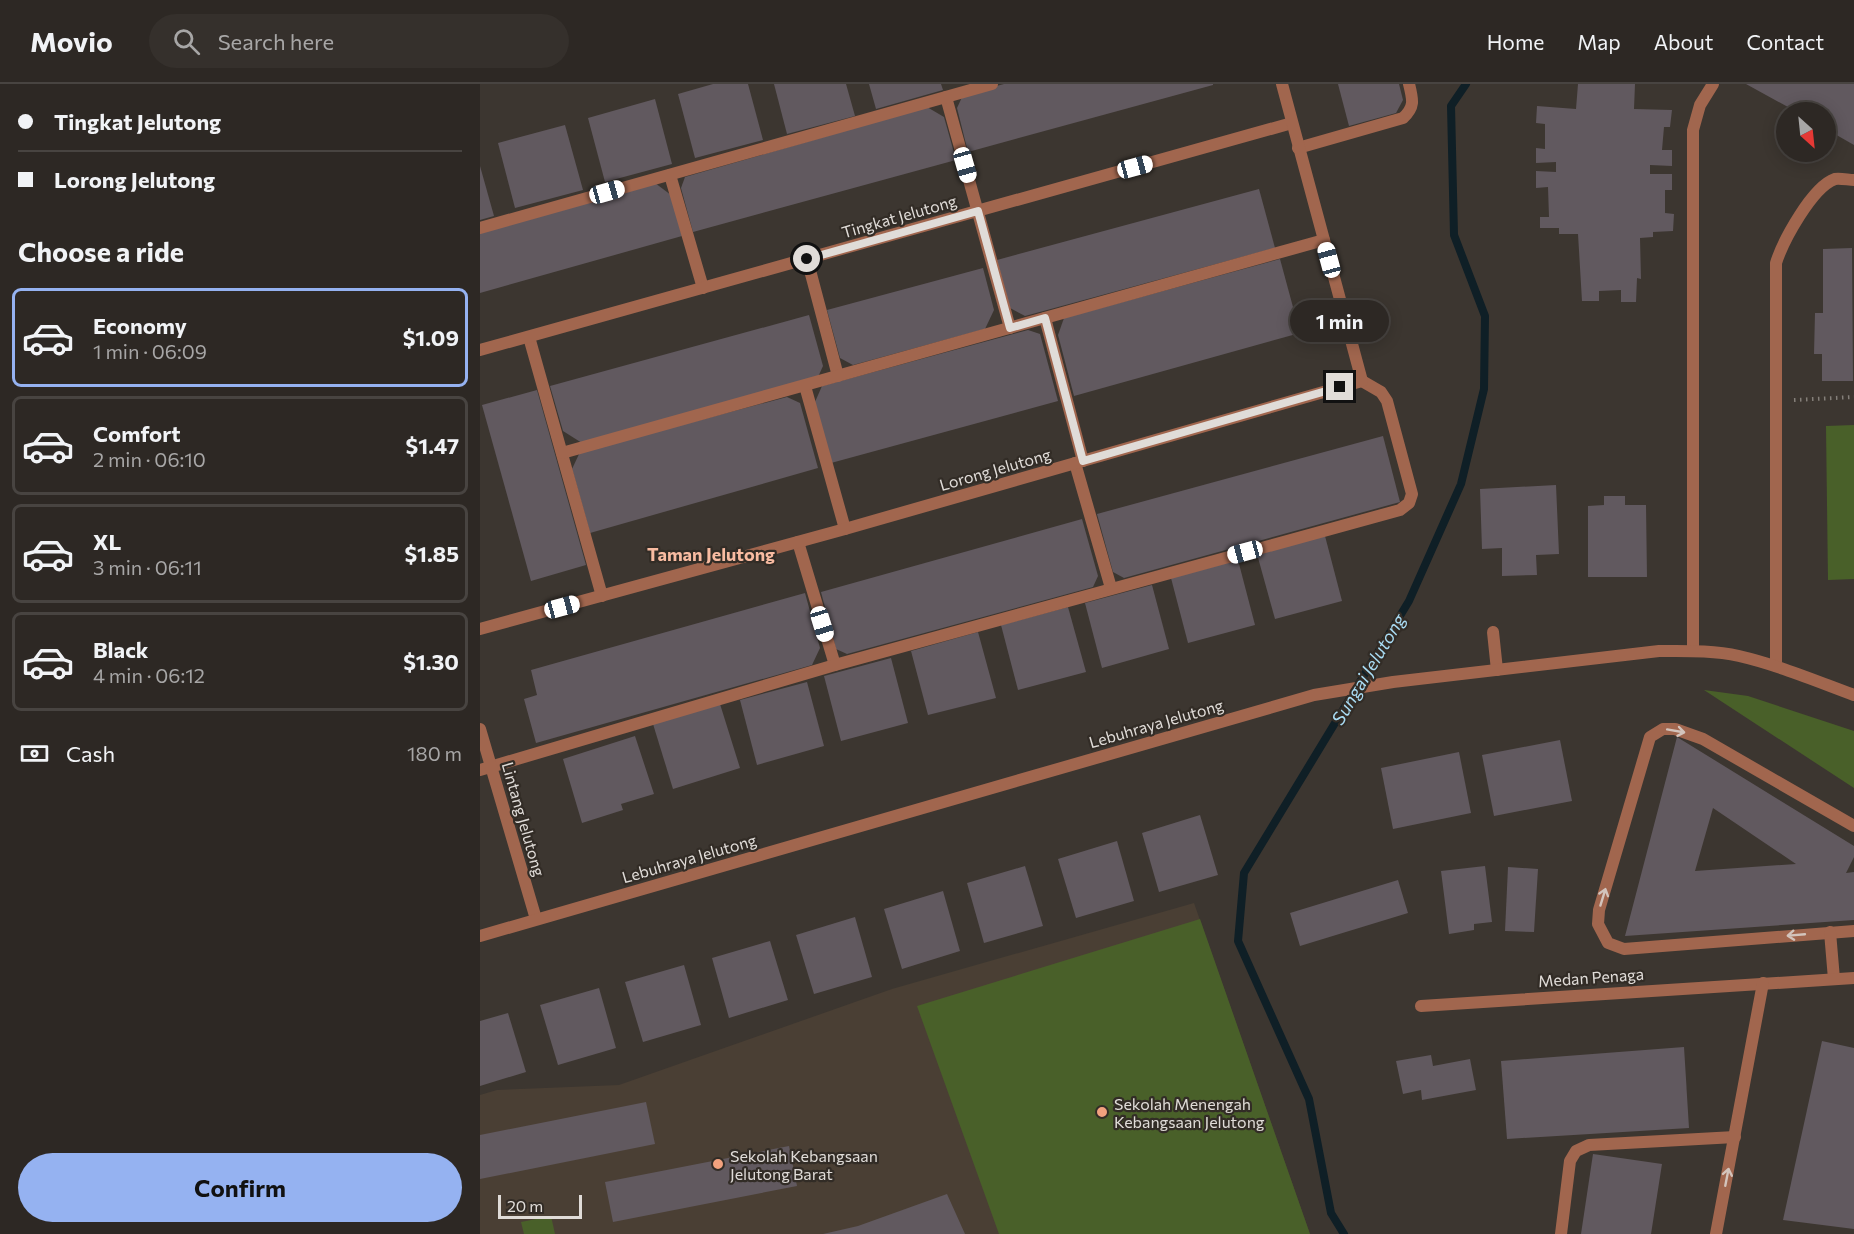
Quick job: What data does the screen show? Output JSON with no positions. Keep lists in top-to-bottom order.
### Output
{
  "streets": {
    "street": [
      "Tingkat Jelutong",
      "Lorong Jelutong",
      "Lebuhraya Jelutong",
      "Lintang Jelutong",
      "Medan Penaga"
    ]
  },
  "crossings": [
    ["Lebuhraya Jelutong", "Lintang Jelutong"]
  ],
  "districts": ["Taman Jelutong"],
  "water": ["Sungai Jelutong"],
  "places": ["Sekolah Menengah Kebangsaan Jelutong", "Sekolah Kebangsaan Jelutong Barat"],
  "scale_bar": "20 m",
  "north": "bottom right",
  "page": {
    "header": "Movio",
    "search": "Search here",
    "nav": [
      "Home",
      "Map",
      "About",
      "Contact"
    ],
    "banner": ["Tingkat Jelutong", "Lorong Jelutong"],
    "heading": "Choose a ride",
    "list": [
      {
        "name": "Economy",
        "note": "1 min · 06:09",
        "value": "$1.09"
      },
      {
        "name": "Comfort",
        "note": "2 min · 06:10",
        "value": "$1.47"
      },
      {
        "name": "XL",
        "note": "3 min · 06:11",
        "value": "$1.85"
      },
      {
        "name": "Black",
        "note": "4 min · 06:12",
        "value": "$1.30"
      }
    ],
    "bubble": "1 min",
    "pay": ["Cash", "180 m"],
    "buttons": "Confirm",
    "scale": "20 m"
  }
}
